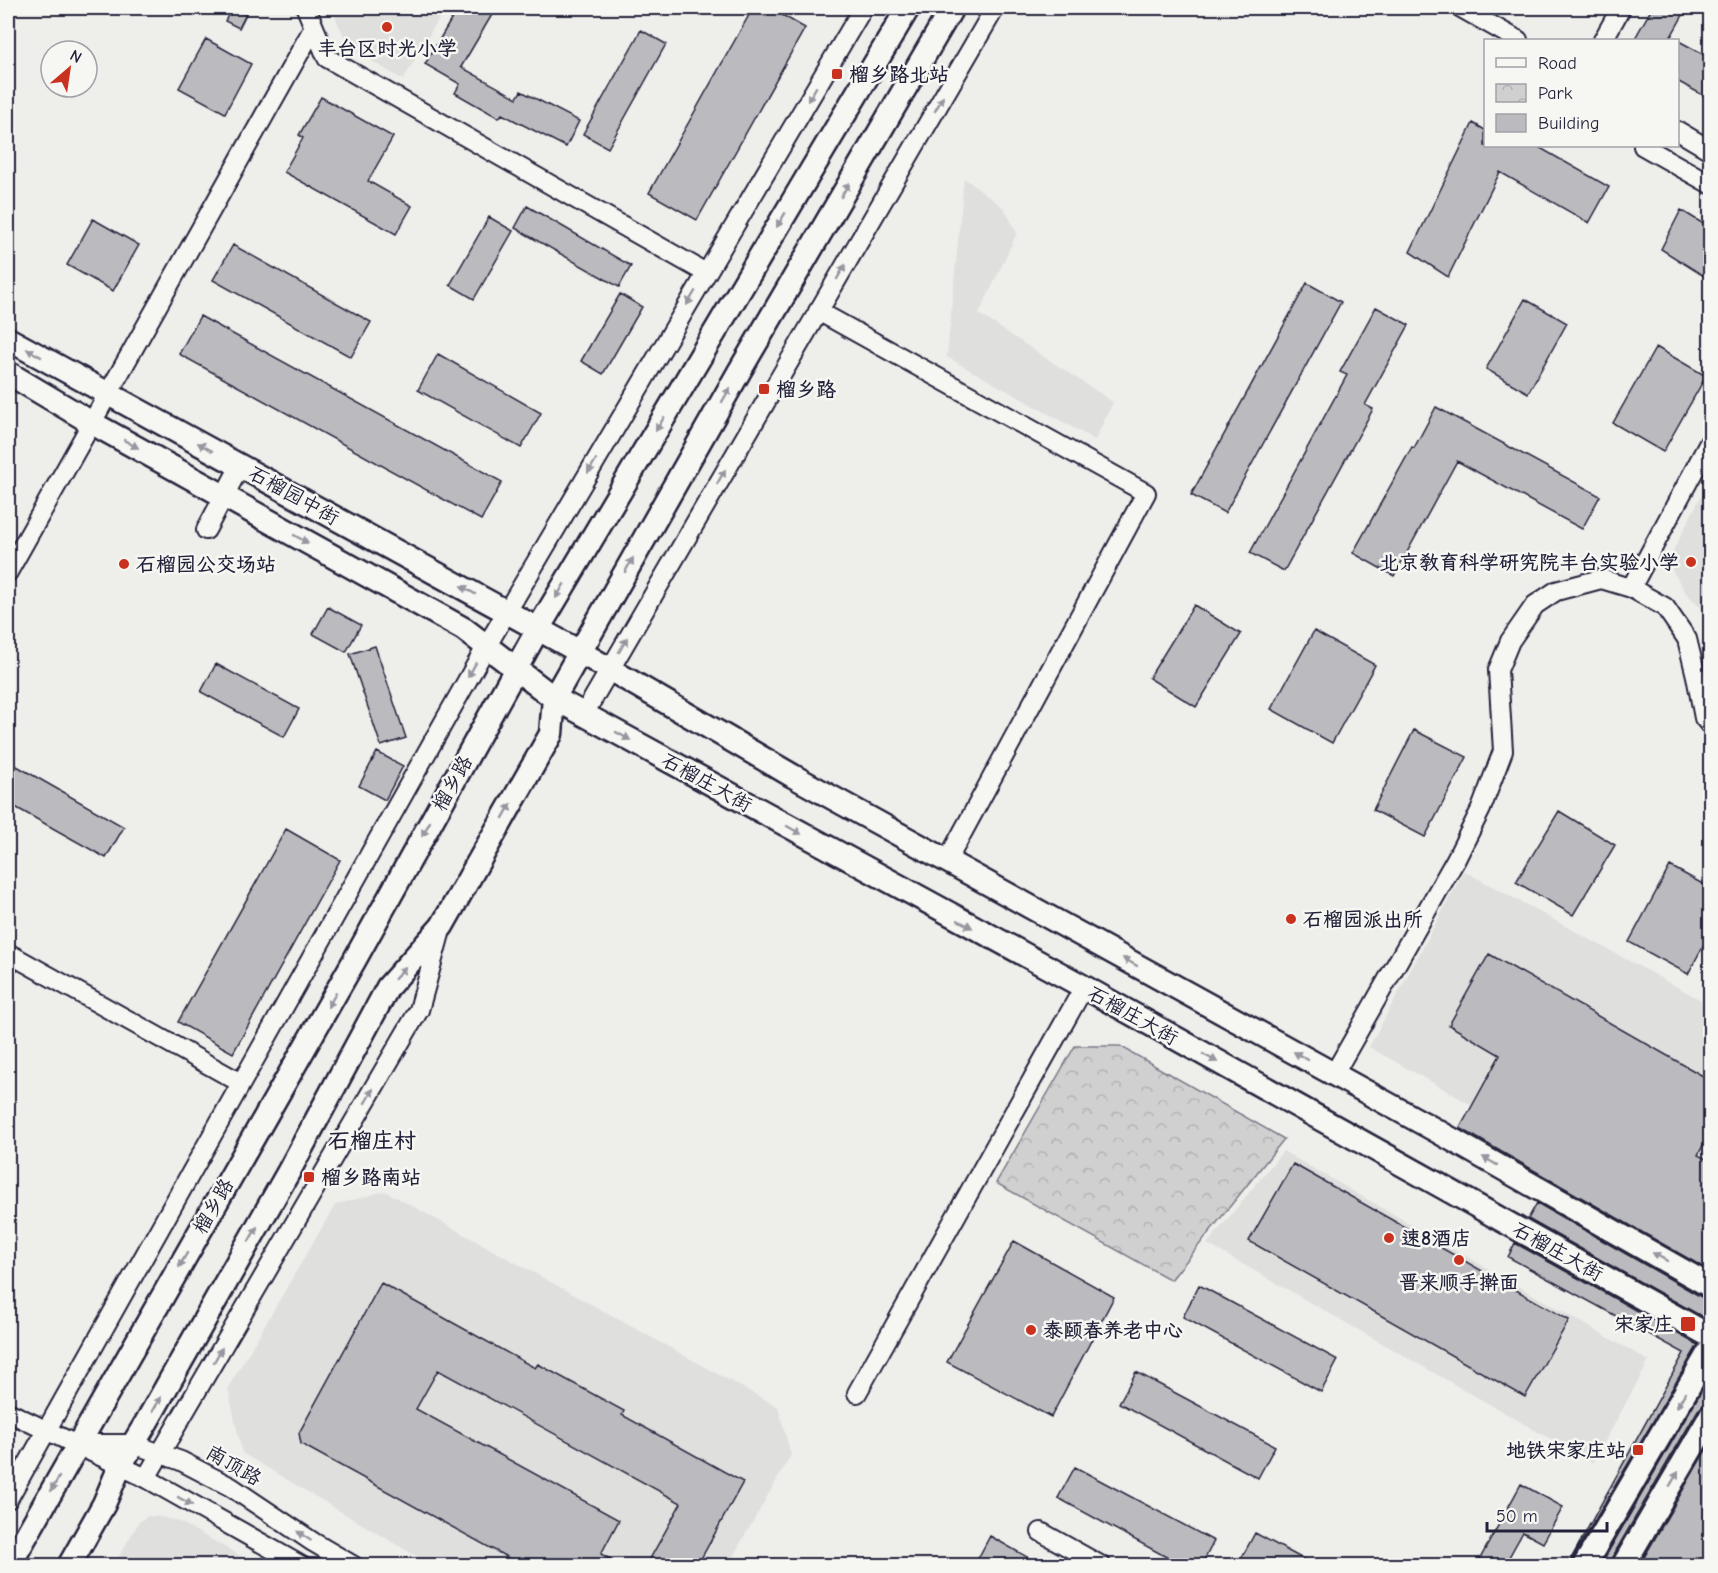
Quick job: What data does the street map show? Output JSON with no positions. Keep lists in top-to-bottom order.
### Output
{
  "streets": {
    "main road": ["石榴园中街", "石榴庄大街", "榴乡路"],
    "street": ["南顶路"]
  },
  "crossings": [
    ["石榴园中街", "石榴庄大街"],
    ["石榴园中街", "榴乡路"],
    ["榴乡路", "南顶路"]
  ],
  "districts": ["石榴庄村"],
  "places": {
    "other": [
      "丰台区时光小学",
      "北京教育科学研究院丰台实验小学",
      "石榴园公交场站",
      "石榴园派出所",
      "速8酒店",
      "晋来顺手擀面",
      "泰颐春养老中心"
    ],
    "transit": [
      "榴乡路北站",
      "榴乡路",
      "榴乡路南站",
      "宋家庄",
      "地铁宋家庄站"
    ]
  },
  "legend": ["Road", "Park", "Building"],
  "scale_bar": "50 m",
  "north": "top right"
}
